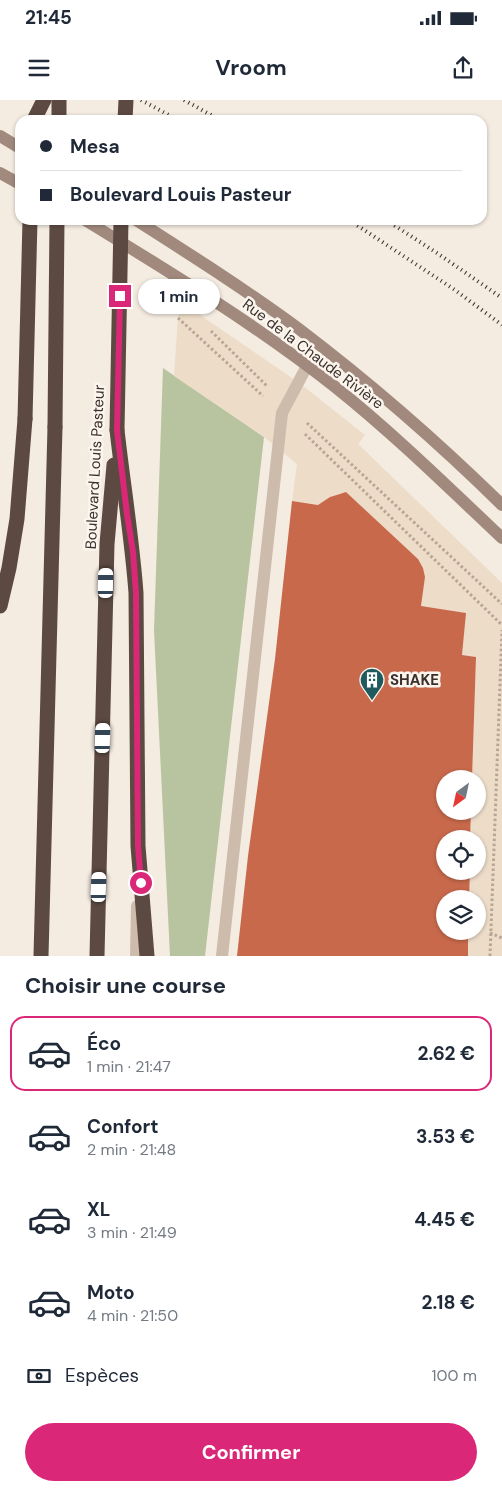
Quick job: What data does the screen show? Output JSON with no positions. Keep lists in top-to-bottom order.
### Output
{
  "streets": {
    "highway": ["Boulevard Louis Pasteur"],
    "street": ["Rue de la Chaude Rivière"]
  },
  "places": {
    "building": ["SHAKE"]
  },
  "north": "bottom left",
  "page": {
    "status": "21:45",
    "header": "Vroom",
    "banner": ["Mesa", "Boulevard Louis Pasteur"],
    "bubble": "1 min",
    "heading": "Choisir une course",
    "list": [
      {
        "name": "Éco",
        "note": "1 min · 21:47",
        "value": "2.62 €"
      },
      {
        "name": "Confort",
        "note": "2 min · 21:48",
        "value": "3.53 €"
      },
      {
        "name": "XL",
        "note": "3 min · 21:49",
        "value": "4.45 €"
      },
      {
        "name": "Moto",
        "note": "4 min · 21:50",
        "value": "2.18 €"
      }
    ],
    "pay": ["Espèces", "100 m"],
    "buttons": "Confirmer"
  }
}
